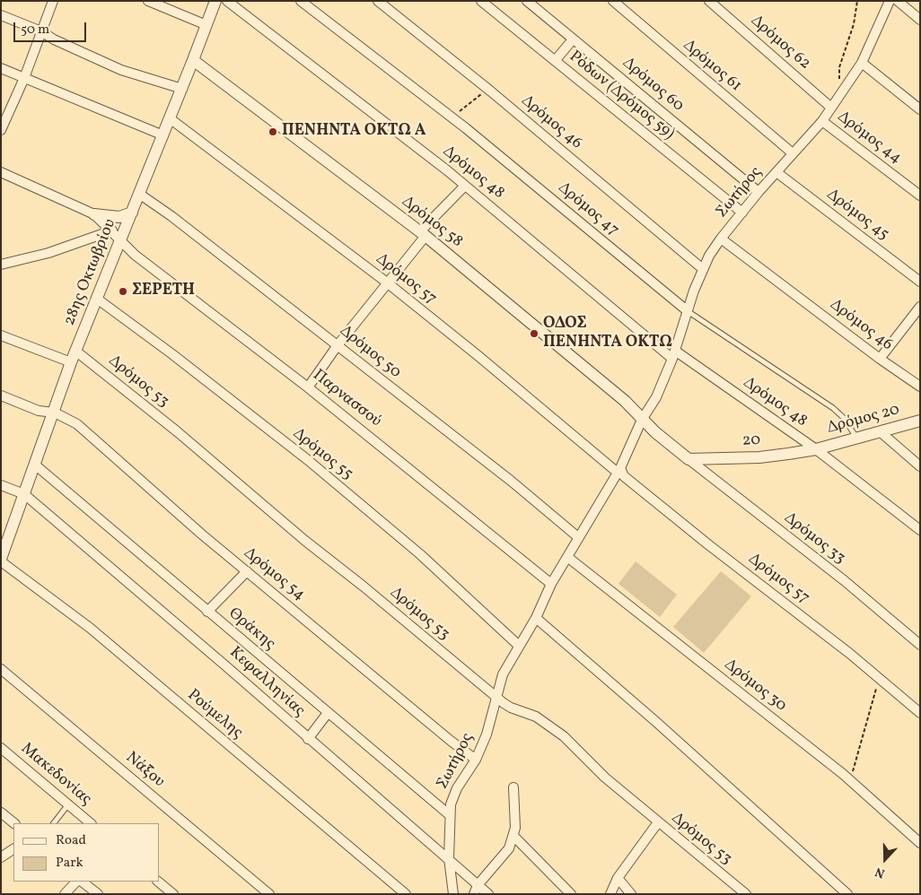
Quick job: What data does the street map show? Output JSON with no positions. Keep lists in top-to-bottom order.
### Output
{
  "streets": {
    "street": [
      "Δρόμος 62",
      "Δρόμος 61",
      "Δρόμος 60",
      "Ρόδων (Δρόμος 59)",
      "Δρόμος 46",
      "Δρόμος 44",
      "Δρόμος 48",
      "Σωτήρος",
      "Δρόμος 47",
      "Δρόμος 45",
      "Δρόμος 58",
      "28ης Οκτωβρίου",
      "Δρόμος 57",
      "Δρόμος 50",
      "Δρόμος 53",
      "Παρνασσού",
      "Δρόμος 20",
      "20",
      "Δρόμος 55",
      "Δρόμος 33",
      "Δρόμος 54",
      "Θράκης",
      "Κεφαλληνίας",
      "Δρόμος 30",
      "Ρούμελης",
      "Νάξου",
      "Μακεδονίας"
    ]
  },
  "crossings": [
    ["Δρόμος 62", "Σωτήρος"],
    ["Δρόμος 61", "Σωτήρος"],
    ["Δρόμος 60", "Σωτήρος"],
    ["Ρόδων (Δρόμος 59)", "Σωτήρος"],
    ["Δρόμος 46", "Σωτήρος"],
    ["Δρόμος 44", "Σωτήρος"],
    ["Δρόμος 48", "Σωτήρος"],
    ["Δρόμος 48", "Δρόμος 20"],
    ["Δρόμος 48", "20"],
    ["Σωτήρος", "Δρόμος 47"],
    ["Σωτήρος", "Δρόμος 45"],
    ["Σωτήρος", "Δρόμος 58"],
    ["Σωτήρος", "Δρόμος 57"],
    ["Σωτήρος", "Δρόμος 50"],
    ["Σωτήρος", "Δρόμος 53"],
    ["Σωτήρος", "Παρνασσού"],
    ["Σωτήρος", "Δρόμος 55"],
    ["Σωτήρος", "Δρόμος 54"],
    ["Σωτήρος", "Θράκης"],
    ["Σωτήρος", "Κεφαλληνίας"],
    ["Σωτήρος", "Δρόμος 30"],
    ["Δρόμος 47", "Δρόμος 20"],
    ["Δρόμος 58", "28ης Οκτωβρίου"],
    ["Δρόμος 58", "20"],
    ["Δρόμος 58", "Δρόμος 33"],
    ["28ης Οκτωβρίου", "Δρόμος 57"],
    ["28ης Οκτωβρίου", "Δρόμος 50"],
    ["28ης Οκτωβρίου", "Δρόμος 53"],
    ["28ης Οκτωβρίου", "Παρνασσού"],
    ["28ης Οκτωβρίου", "Δρόμος 55"],
    ["28ης Οκτωβρίου", "Δρόμος 54"],
    ["28ης Οκτωβρίου", "Θράκης"],
    ["28ης Οκτωβρίου", "Κεφαλληνίας"],
    ["28ης Οκτωβρίου", "Ρούμελης"],
    ["Δρόμος 20", "20"],
    ["20", "Δρόμος 33"]
  ],
  "places": ["ΠΕΝΗΝΤΑ ΟΚΤΩ Α", "ΣΕΡΕΤΗ", "ΟΔΟΣ ΠΕΝΗΝΤΑ ΟΚΤΩ"],
  "legend": ["Road", "Park"],
  "scale_bar": "50 m",
  "north": "bottom"
}
